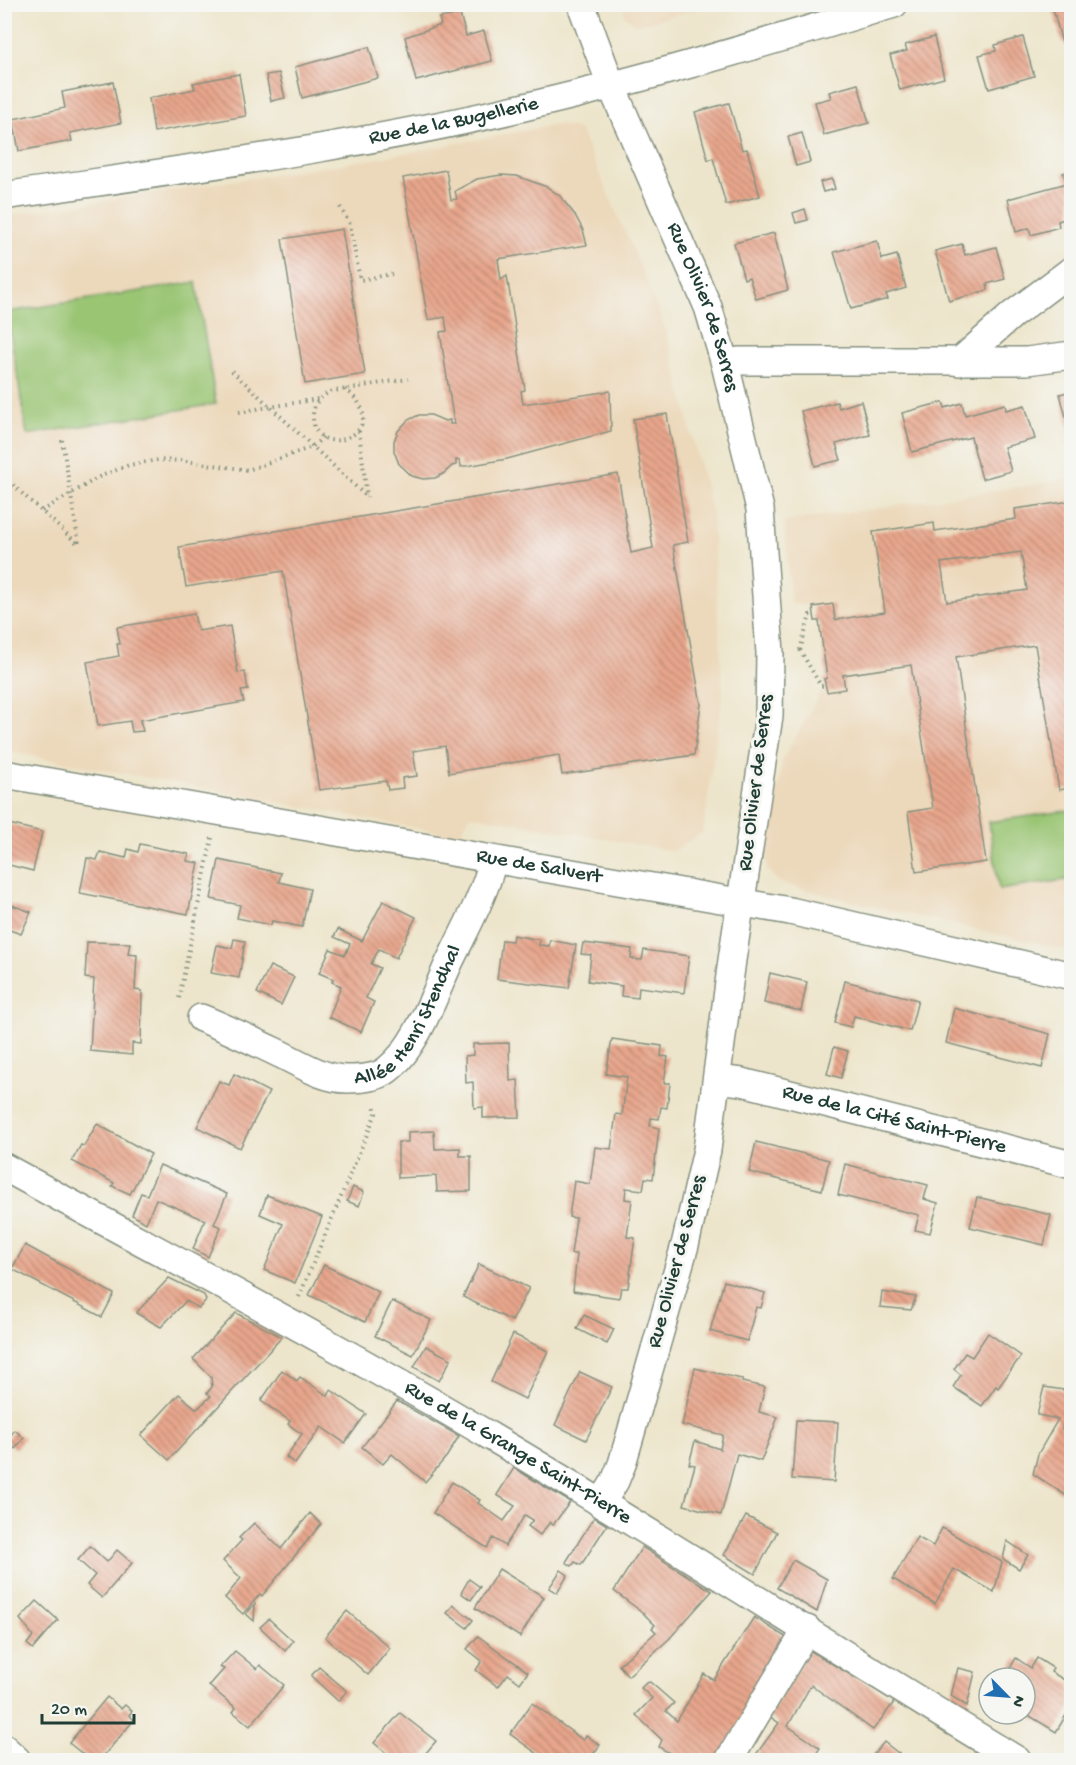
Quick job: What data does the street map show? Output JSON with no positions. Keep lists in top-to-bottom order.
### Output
{
  "streets": {
    "street": [
      "Rue de la Bugellerie",
      "Rue Olivier de Serres",
      "Rue de Salvert",
      "Allée Henri Stendhal",
      "Rue de la Cité Saint-Pierre",
      "Rue de la Grange Saint-Pierre"
    ]
  },
  "crossings": [
    ["Rue de la Bugellerie", "Rue Olivier de Serres"],
    ["Rue Olivier de Serres", "Rue de Salvert"],
    ["Rue Olivier de Serres", "Rue de la Cité Saint-Pierre"],
    ["Rue Olivier de Serres", "Rue de la Grange Saint-Pierre"],
    ["Rue de Salvert", "Allée Henri Stendhal"]
  ],
  "scale_bar": "20 m",
  "north": "bottom right"
}
